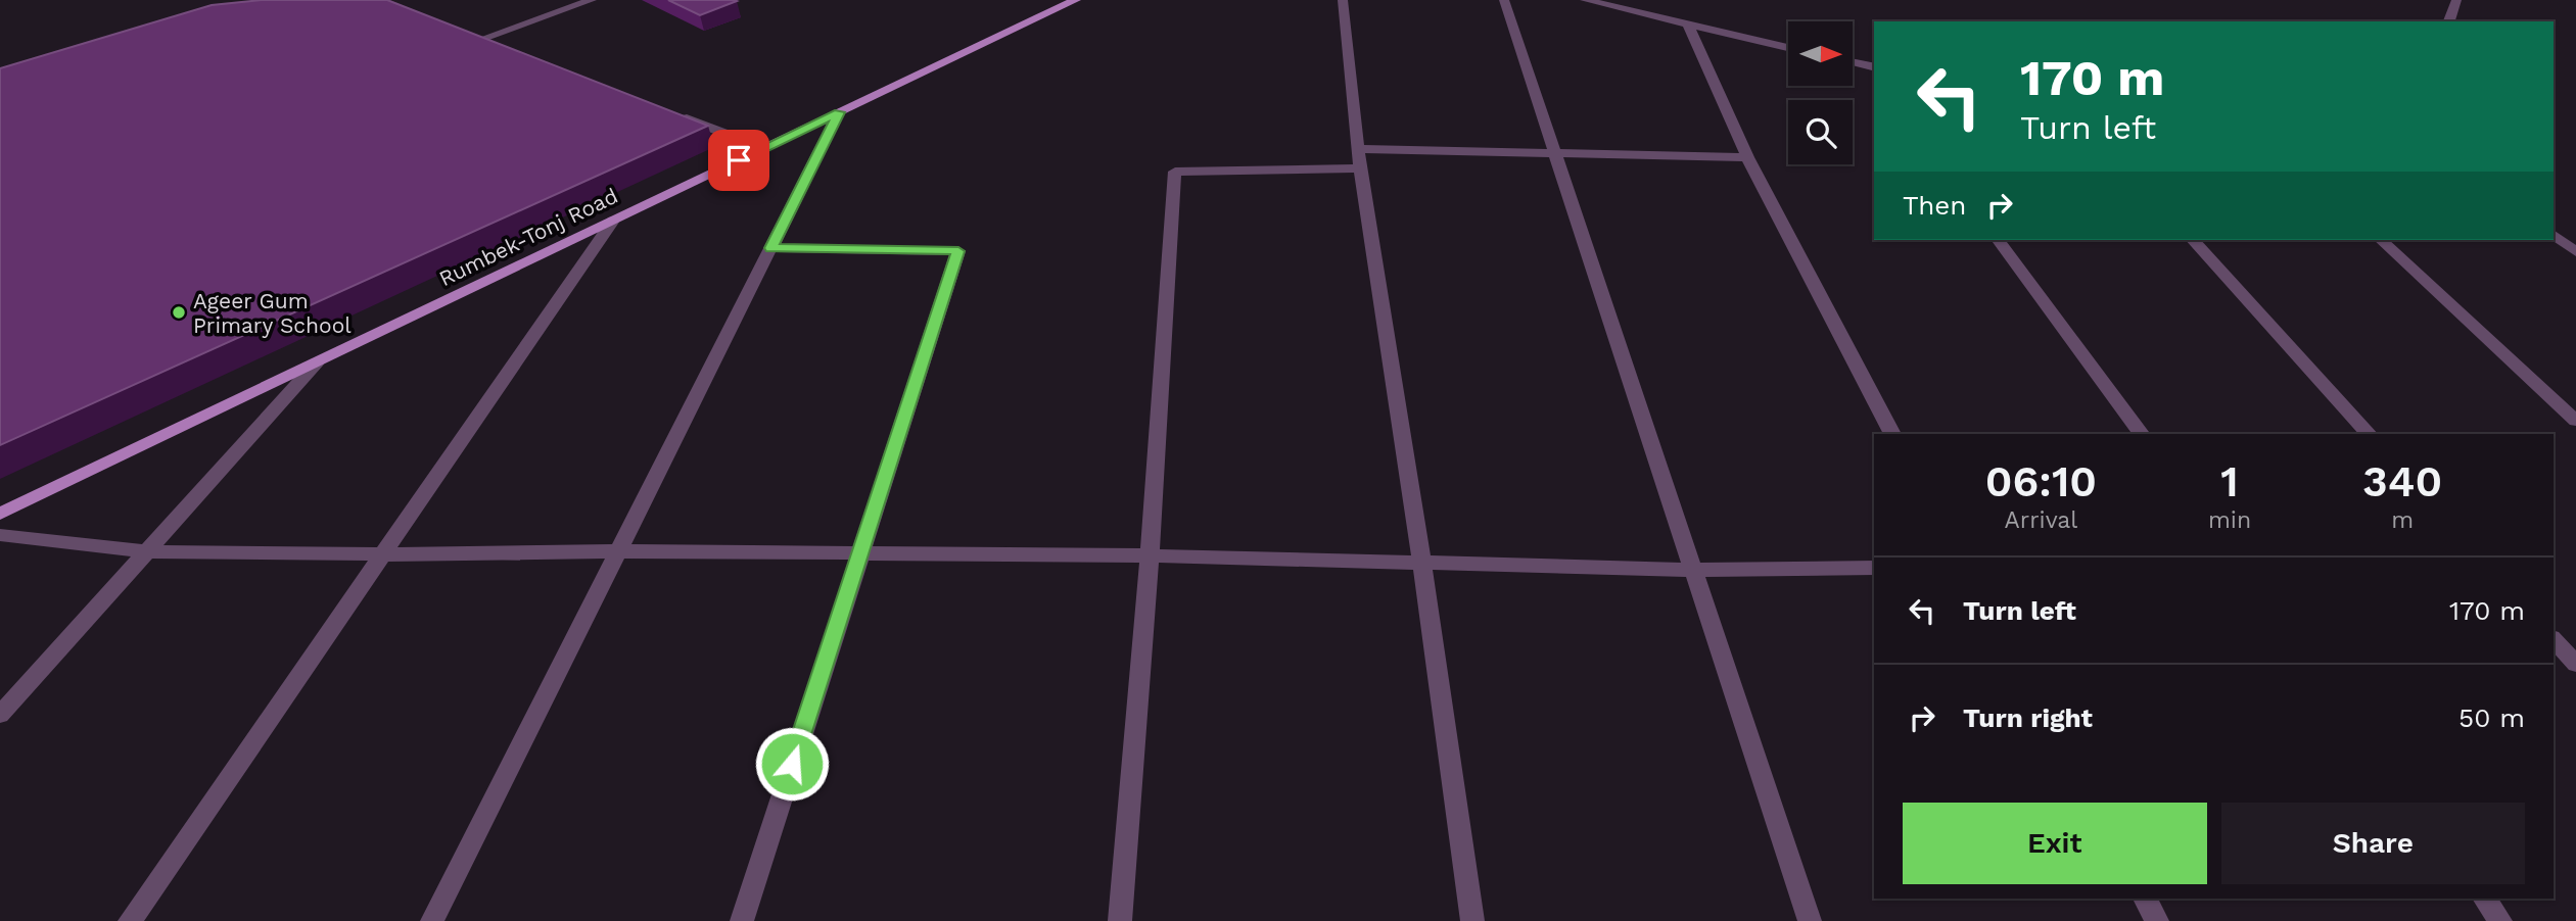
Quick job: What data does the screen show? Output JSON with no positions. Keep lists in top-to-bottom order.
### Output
{
  "streets": {
    "main road": ["Rumbek-Tonj Road"]
  },
  "places": ["Ageer Gum Primary School"],
  "north": "right",
  "page": {
    "turn": ["170 m", "Turn left"],
    "then": "Then",
    "eta": [
      "06:10",
      "Arrival",
      "1",
      "min",
      "340",
      "m"
    ],
    "list": [
      {
        "name": "Turn left",
        "value": "170 m"
      },
      {
        "name": "Turn right",
        "value": "50 m"
      }
    ],
    "buttons": ["Exit", "Share"]
  }
}
